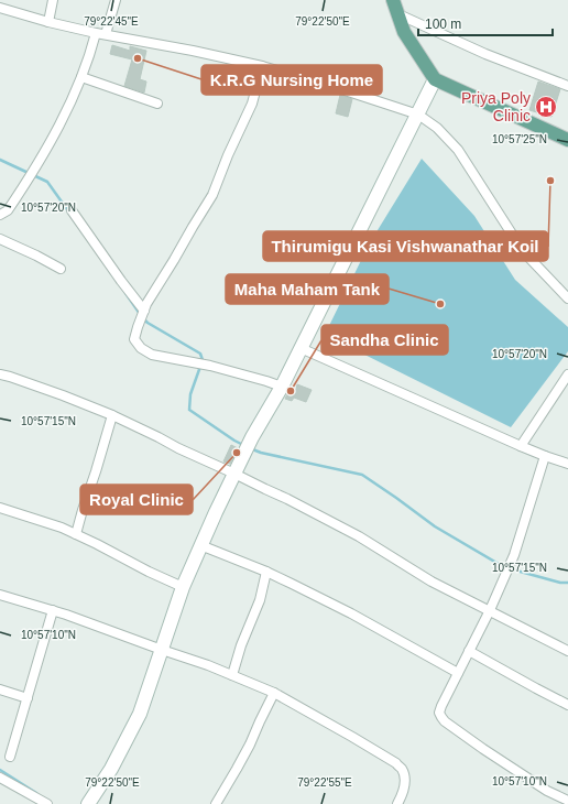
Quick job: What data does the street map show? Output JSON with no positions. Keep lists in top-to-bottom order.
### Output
{
  "places": {
    "other": [
      "K.R.G Nursing Home",
      "Thirumigu Kasi Vishwanathar Koil",
      "Maha Maham Tank",
      "Sandha Clinic",
      "Royal Clinic"
    ],
    "hospital": ["Priya Poly Clinic"]
  },
  "scale_bar": "100 m",
  "coordinates": [
    "79°22'45\"E",
    "79°22'50\"E",
    "10°57'25\"N",
    "10°57'20\"N",
    "10°57'15\"N",
    "10°57'10\"N",
    "79°22'55\"E"
  ]
}
